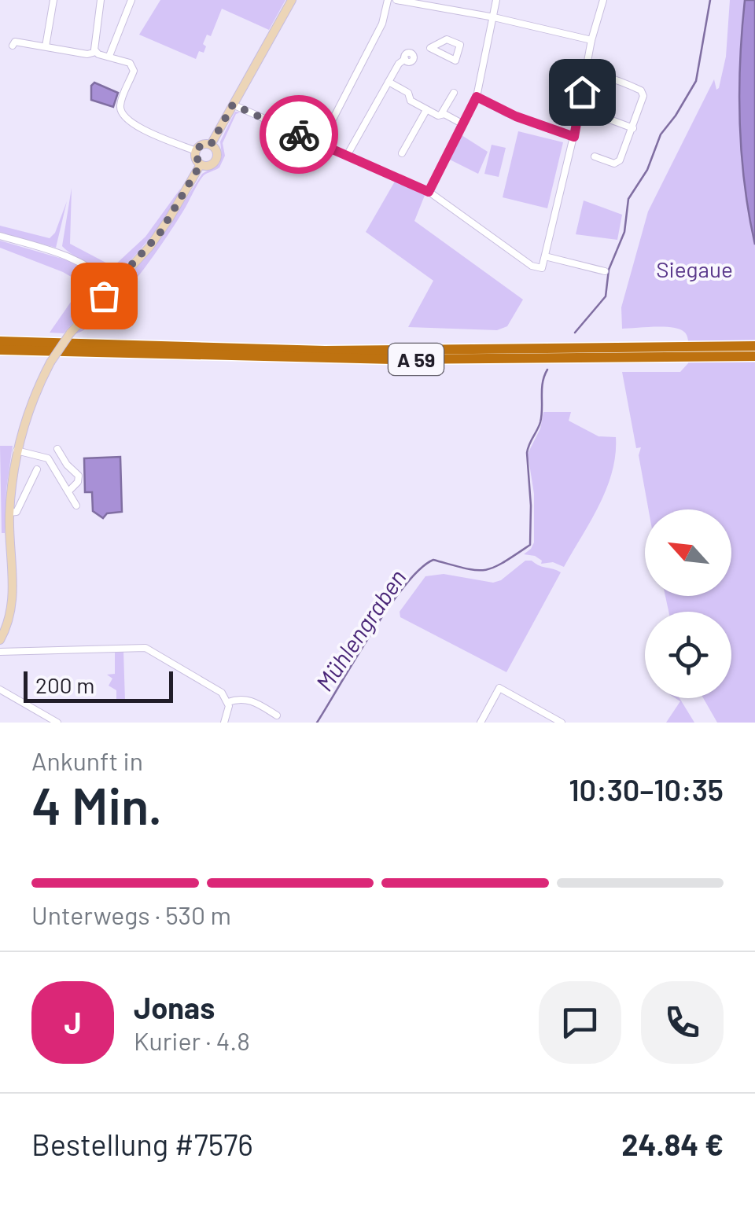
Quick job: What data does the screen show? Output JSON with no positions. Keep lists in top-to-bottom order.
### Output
{
  "streets": {
    "highway": ["A 59"]
  },
  "water": ["Mühlengraben"],
  "parks": ["Siegaue"],
  "scale_bar": "200 m",
  "north": "top left",
  "page": {
    "scale": "200 m",
    "heading": ["4 Min.", "Ankunft in", "10:30–10:35"],
    "panel": [
      "Jonas",
      "Kurier · 4.8",
      "Bestellung #7576",
      "24.84 €"
    ],
    "bar": "Unterwegs · 530 m",
    "round": "J"
  }
}
